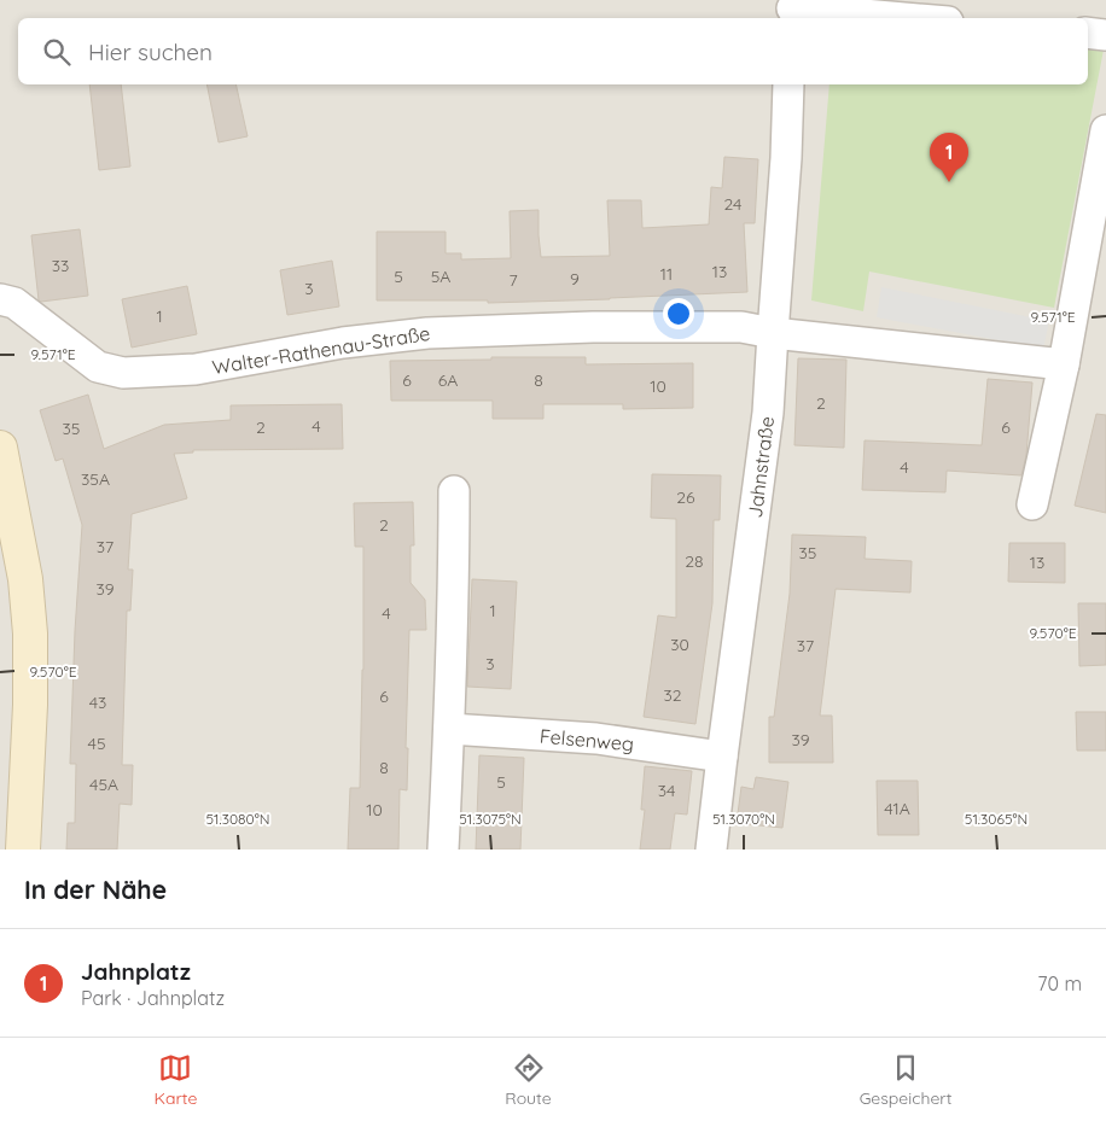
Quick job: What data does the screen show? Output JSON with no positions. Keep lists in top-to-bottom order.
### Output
{
  "streets": {
    "street": ["Walter-Rathenau-Straße", "Jahnstraße", "Felsenweg"]
  },
  "crossings": [
    ["Walter-Rathenau-Straße", "Jahnstraße"],
    ["Jahnstraße", "Felsenweg"]
  ],
  "house_numbers": [
    "24",
    "33",
    "13",
    "11",
    "5",
    "5A",
    "9",
    "7",
    "3",
    "1",
    "6",
    "6A",
    "8",
    "10",
    "2",
    "4",
    "2",
    "6",
    "35",
    "4",
    "35A",
    "26",
    "2",
    "37",
    "35",
    "28",
    "13",
    "39",
    "1",
    "4",
    "30",
    "37",
    "3",
    "32",
    "6",
    "43",
    "39",
    "45",
    "8",
    "5",
    "45A",
    "34",
    "41A",
    "10"
  ],
  "page": {
    "search": "Hier suchen",
    "pins": "1",
    "heading": "In der Nähe",
    "list": [
      {
        "mark": "1",
        "name": "Jahnplatz",
        "note": "Park · Jahnplatz",
        "value": "70 m"
      }
    ],
    "nav": ["Karte", "Route", "Gespeichert"]
  },
  "coordinates": [
    "9.571°E",
    "9.570°E",
    "51.3080°N",
    "51.3075°N",
    "51.3070°N",
    "51.3065°N"
  ]
}
